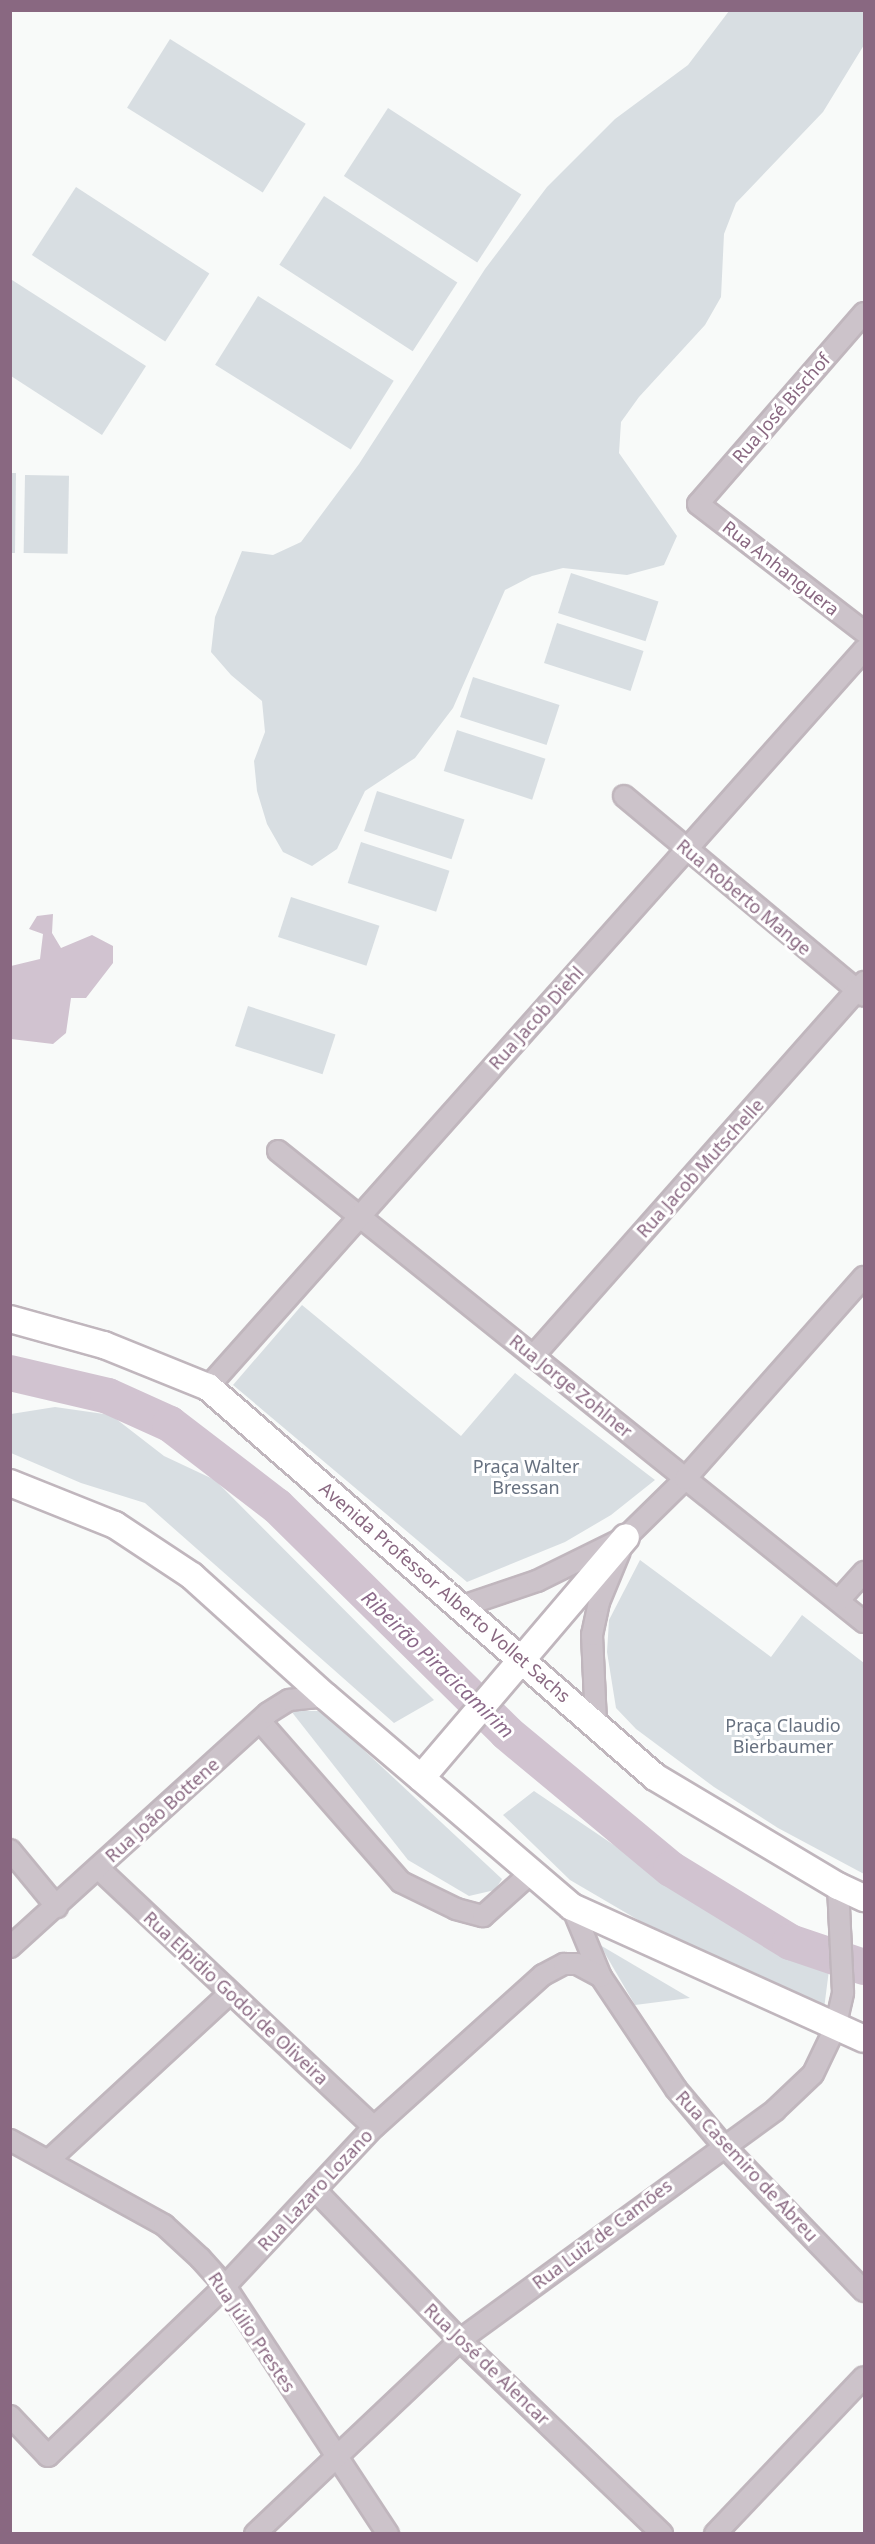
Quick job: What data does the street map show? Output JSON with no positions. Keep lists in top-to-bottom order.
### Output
{
  "streets": {
    "main road": ["Avenida Professor Alberto Vollet Sachs"],
    "street": [
      "Rua José Bischof",
      "Rua Anhanguera",
      "Rua Roberto Mange",
      "Rua Jacob Diehl",
      "Rua Jacob Mutschelle",
      "Rua Jorge Zohlner",
      "Rua João Bottene",
      "Rua Elpidio Godoi de Oliveira",
      "Rua Casemiro de Abreu",
      "Rua Lazaro Lozano",
      "Rua Luiz de Camões",
      "Rua Júlio Prestes",
      "Rua José de Alencar"
    ]
  },
  "crossings": [
    ["Rua José Bischof", "Rua Anhanguera"],
    ["Rua Roberto Mange", "Rua Jacob Diehl"],
    ["Rua Roberto Mange", "Rua Jacob Mutschelle"],
    ["Rua Jacob Diehl", "Rua Jorge Zohlner"],
    ["Rua Jacob Diehl", "Avenida Professor Alberto Vollet Sachs"],
    ["Rua Jacob Mutschelle", "Rua Jorge Zohlner"],
    ["Avenida Professor Alberto Vollet Sachs", "Rua Luiz de Camões"],
    ["Rua João Bottene", "Rua Elpidio Godoi de Oliveira"],
    ["Rua Elpidio Godoi de Oliveira", "Rua Lazaro Lozano"],
    ["Rua Casemiro de Abreu", "Rua Lazaro Lozano"],
    ["Rua Casemiro de Abreu", "Rua Luiz de Camões"],
    ["Rua Lazaro Lozano", "Rua Júlio Prestes"],
    ["Rua Lazaro Lozano", "Rua José de Alencar"],
    ["Rua Luiz de Camões", "Rua Júlio Prestes"],
    ["Rua Luiz de Camões", "Rua José de Alencar"]
  ],
  "water": ["Ribeirão Piracicamirim"],
  "parks": ["Praça Walter Bressan", "Praça Claudio Bierbaumer"]
}
